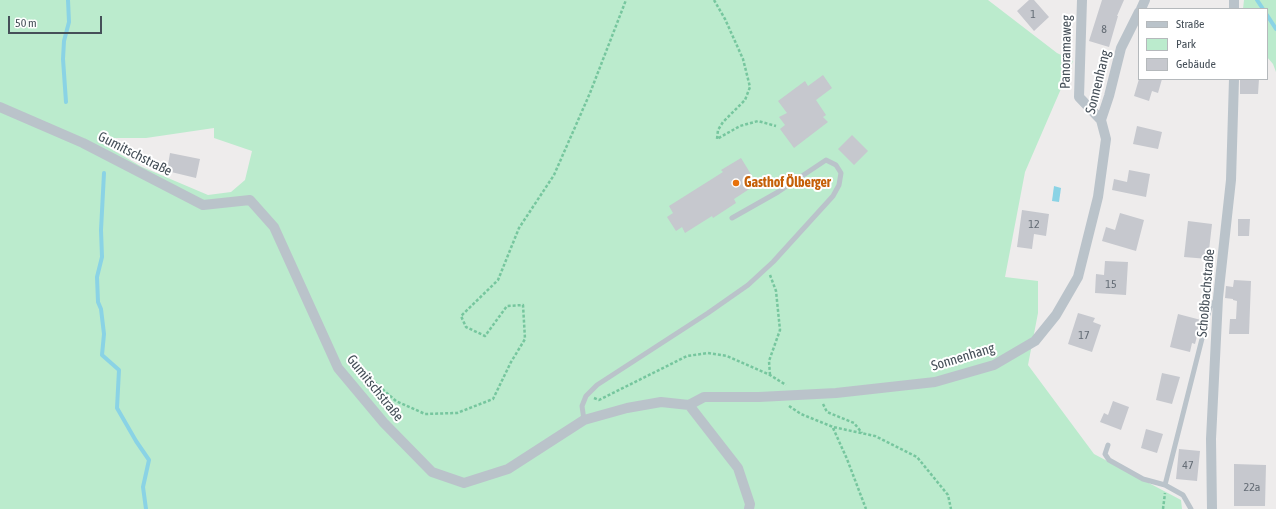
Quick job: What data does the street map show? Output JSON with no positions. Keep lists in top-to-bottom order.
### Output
{
  "streets": {
    "street": [
      "Panoramaweg",
      "Sonnenhang",
      "Gumitschstraße",
      "Schoßbachstraße"
    ]
  },
  "crossings": [
    ["Panoramaweg", "Sonnenhang"],
    ["Sonnenhang", "Gumitschstraße"]
  ],
  "places": ["Gasthof Ölberger"],
  "house_numbers": [
    "1",
    "8",
    "12",
    "15",
    "17",
    "47",
    "22a"
  ],
  "legend": ["Straße", "Park", "Gebäude"],
  "scale_bar": "50 m"
}
